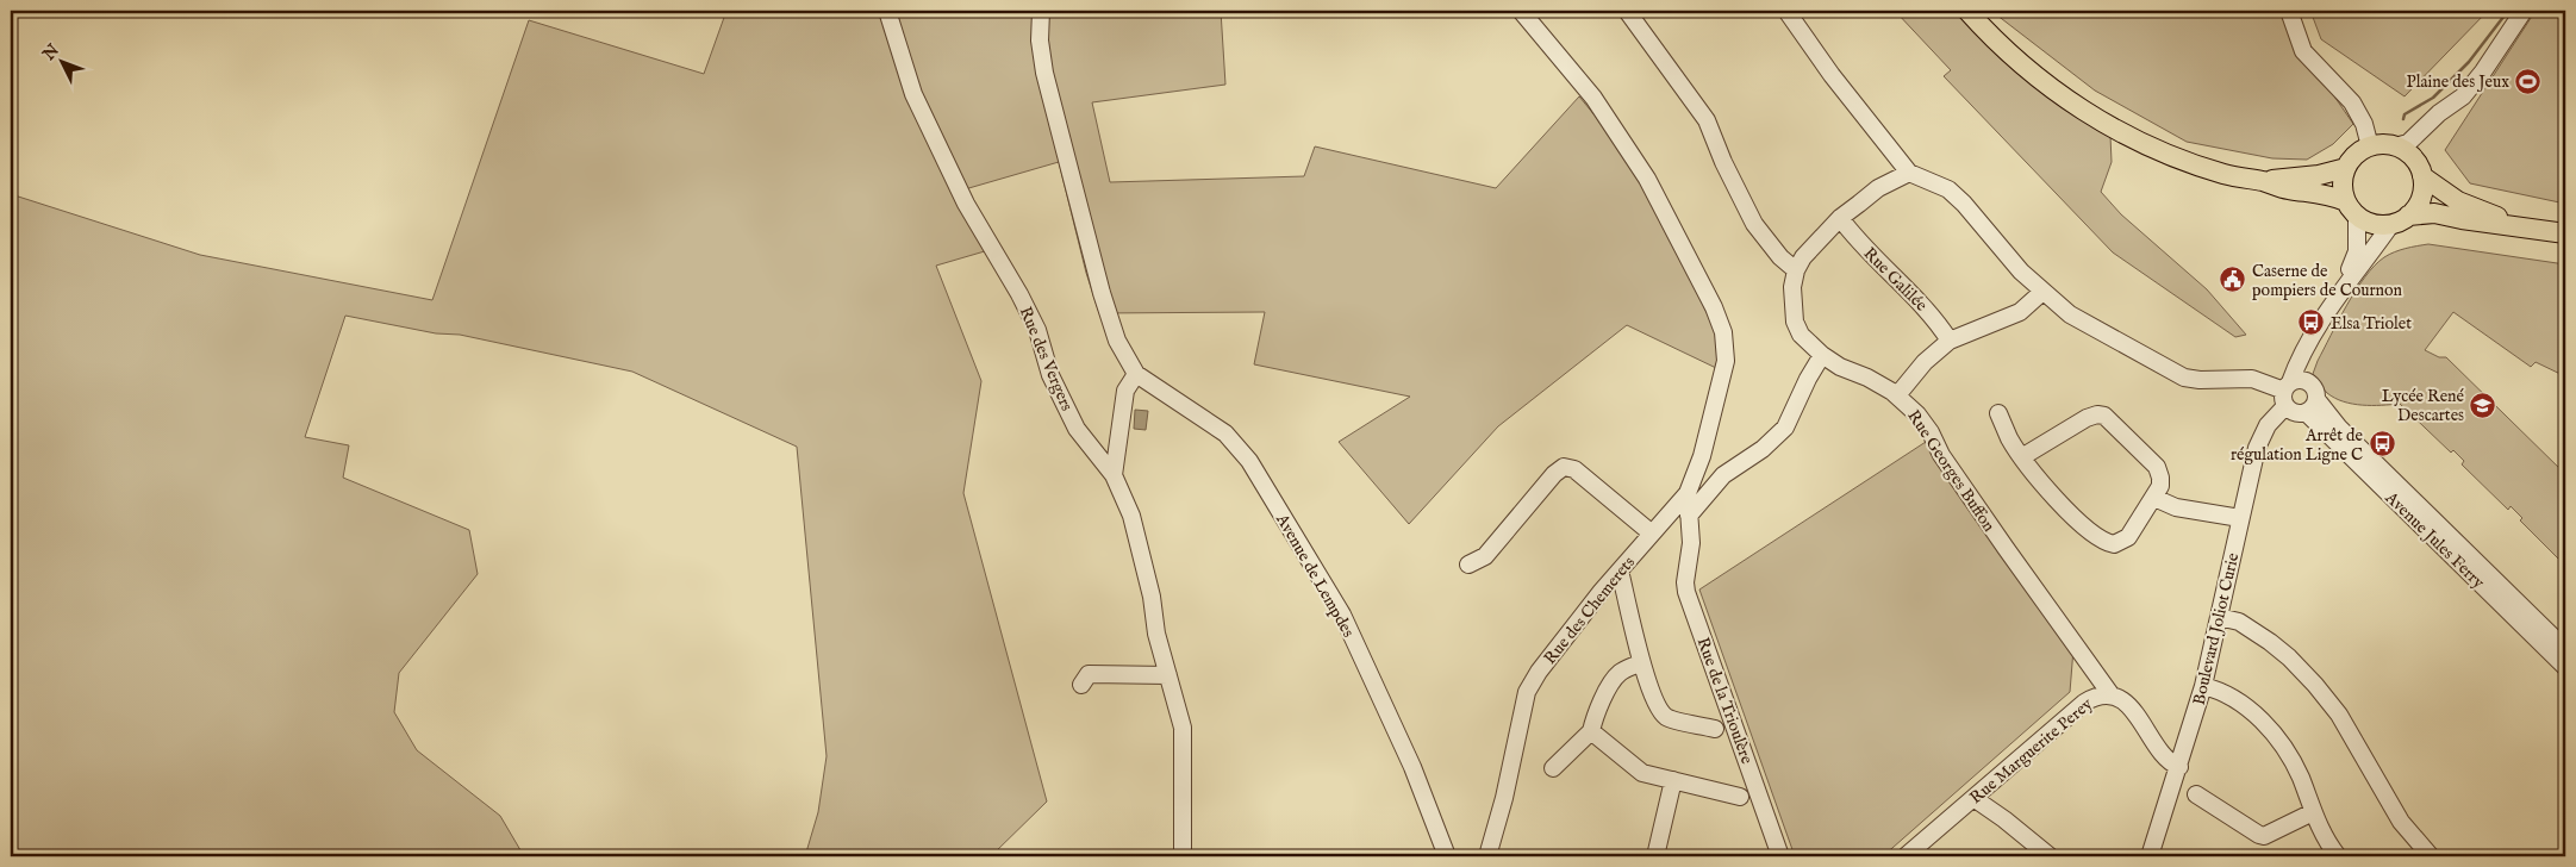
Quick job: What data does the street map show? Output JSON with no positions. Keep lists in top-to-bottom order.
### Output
{
  "streets": {
    "street": [
      "Rue Galilée",
      "Rue des Vergers",
      "Rue Georges Buffon",
      "Avenue Jules Ferry",
      "Avenue de Lempdes",
      "Rue des Chemerets",
      "Boulevard Joliot Curie",
      "Rue de la Trioulère",
      "Rue Marguerite Perey"
    ]
  },
  "crossings": [
    ["Rue Georges Buffon", "Rue Marguerite Perey"],
    ["Avenue Jules Ferry", "Boulevard Joliot Curie"],
    ["Rue des Chemerets", "Rue de la Trioulère"],
    ["Boulevard Joliot Curie", "Rue Marguerite Perey"]
  ],
  "places": {
    "sports": ["Plaine des Jeux"],
    "public building": ["Caserne de pompiers de Cournon"],
    "bus stop": ["Elsa Triolet", "Arrêt de régulation Ligne C"],
    "school or university": ["Lycée René Descartes"]
  },
  "north": "top left"
}
